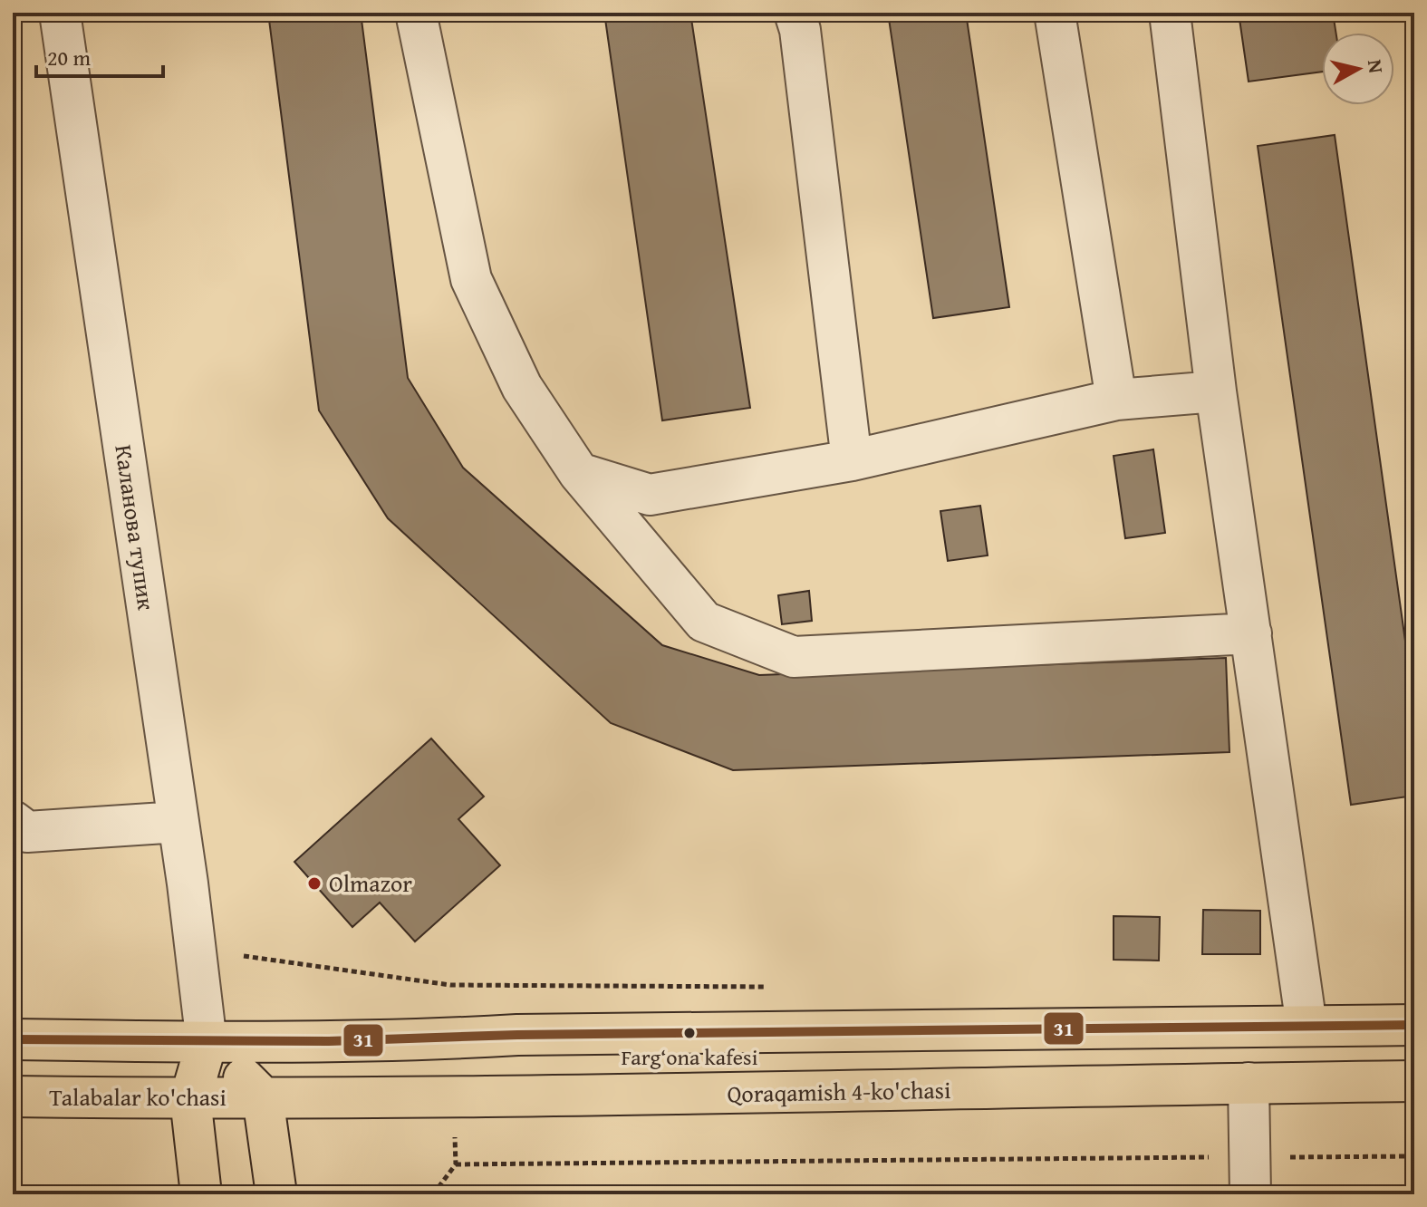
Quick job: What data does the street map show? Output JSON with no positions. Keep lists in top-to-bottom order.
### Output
{
  "streets": {
    "main road": ["Qoraqamish 4-ko'chasi", "Talabalar ko'chasi"],
    "street": ["Каланова тупик"]
  },
  "crossings": [
    ["Qoraqamish 4-ko'chasi", "Talabalar ko'chasi"]
  ],
  "places": ["Olmazor", "Farg‘ona kafesi"],
  "lines": ["transit line 31"],
  "scale_bar": "20 m",
  "north": "right"
}
